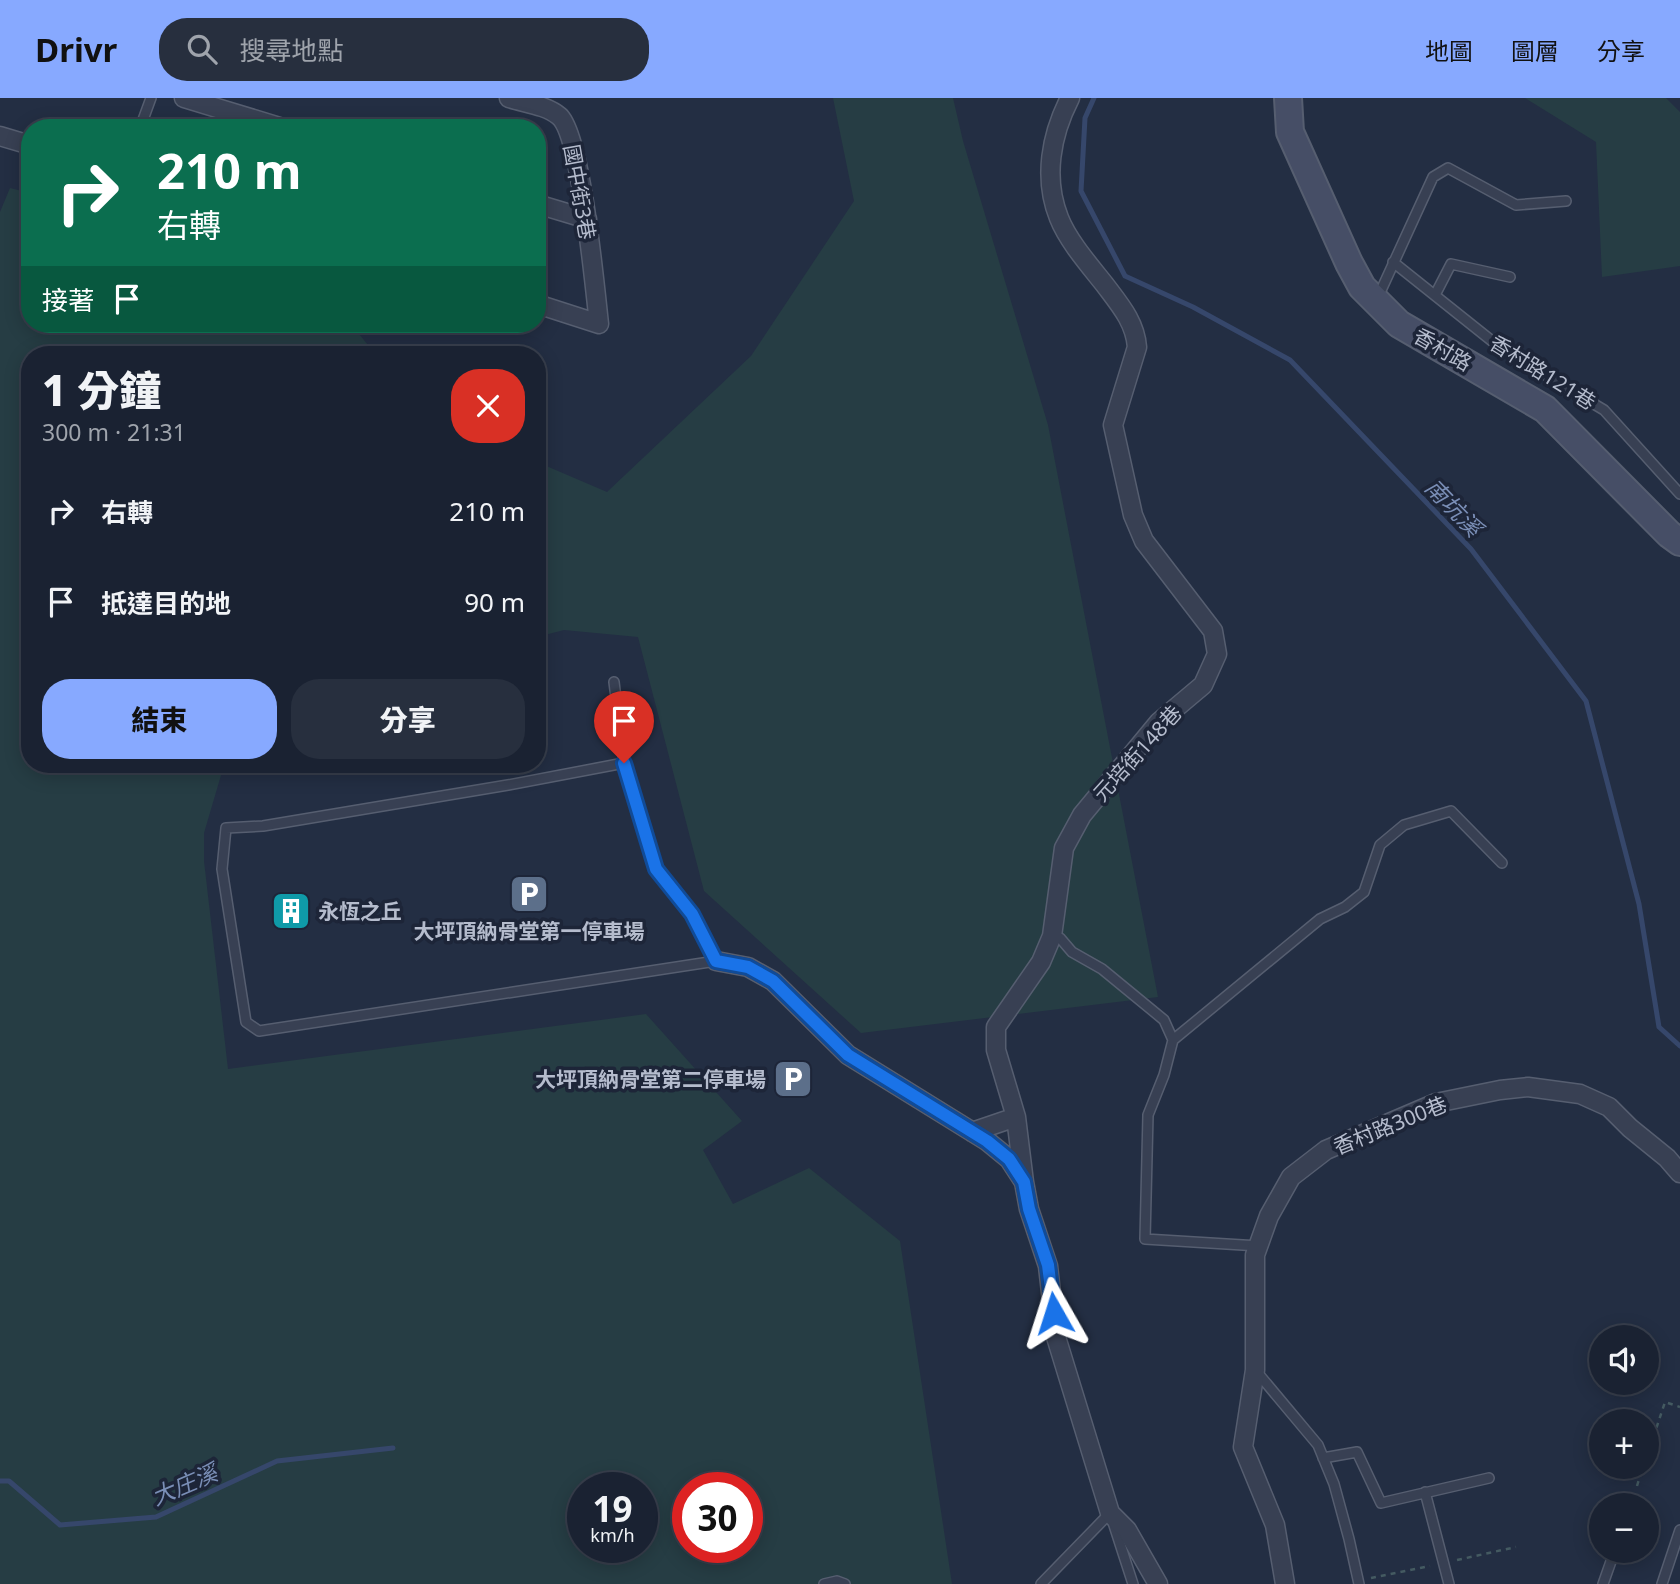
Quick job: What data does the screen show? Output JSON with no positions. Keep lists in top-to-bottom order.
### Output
{
  "streets": {
    "street": [
      "國中街3巷",
      "香村路",
      "元培街148巷",
      "香村路300巷"
    ],
    "lane": ["香村路121巷"]
  },
  "water": ["南坑溪", "大庄溪"],
  "places": {
    "parking": ["大坪頂納骨堂第一停車場", "大坪頂納骨堂第二停車場"],
    "building": ["永恆之丘"]
  },
  "page": {
    "header": "Drivr",
    "search": "搜尋地點",
    "nav": ["地圖", "圖層", "分享"],
    "turn": ["210 m", "右轉"],
    "then": "接著",
    "heading": ["1 分鐘", "300 m · 21:31"],
    "list": [
      {
        "name": "右轉",
        "value": "210 m"
      },
      {
        "name": "抵達目的地",
        "value": "90 m"
      }
    ],
    "buttons": ["結束", "分享"],
    "map_buttons": ["+", "−"],
    "speed": "19 km/h",
    "limit": "30"
  }
}
